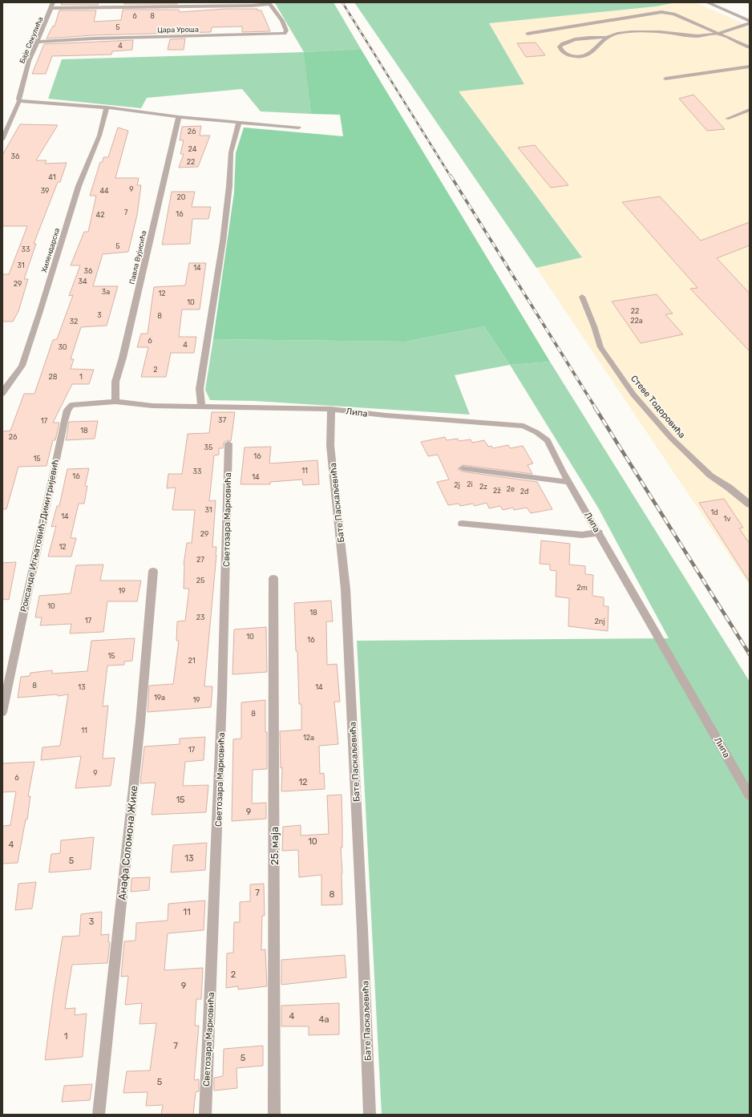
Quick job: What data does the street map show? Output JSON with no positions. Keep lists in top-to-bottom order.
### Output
{
  "streets": {
    "street": [
      "Цара Уроша",
      "Баје Секулића",
      "Хилендарска",
      "Павла Вујисића",
      "Стеве Тодоровића",
      "Липа",
      "Бате Паскаљевића",
      "Светозара Марковића",
      "Роксанде Игњатовић-Димитријевић",
      "Анафа Соломона Жике",
      "25. маја"
    ]
  },
  "crossings": [
    ["Цара Уроша", "Баје Секулића"],
    ["Павла Вујисића", "Роксанде Игњатовић-Димитријевић"],
    ["Липа", "Бате Паскаљевића"],
    ["Липа", "Роксанде Игњатовић-Димитријевић"]
  ],
  "house_numbers": [
    "6",
    "8",
    "5",
    "4",
    "26",
    "24",
    "36",
    "22",
    "41",
    "9",
    "39",
    "44",
    "20",
    "7",
    "16",
    "42",
    "5",
    "33",
    "31",
    "14",
    "36",
    "34",
    "29",
    "3a",
    "12",
    "10",
    "22",
    "3",
    "8",
    "22a",
    "32",
    "6",
    "4",
    "30",
    "2",
    "28",
    "1",
    "37",
    "17",
    "18",
    "26",
    "35",
    "16",
    "15",
    "11",
    "33",
    "16",
    "14",
    "2i",
    "2j",
    "2z",
    "2e",
    "2ž",
    "2đ",
    "31",
    "1d",
    "14",
    "1v",
    "29",
    "12",
    "27",
    "25",
    "2m",
    "19",
    "10",
    "18",
    "23",
    "17",
    "2nj",
    "10",
    "16",
    "15",
    "21",
    "8",
    "13",
    "14",
    "19a",
    "19",
    "8",
    "11",
    "12a",
    "17",
    "9",
    "6",
    "12",
    "15",
    "9",
    "10",
    "4",
    "13",
    "5",
    "7",
    "8",
    "11",
    "3",
    "2",
    "9",
    "4",
    "4a",
    "1",
    "7",
    "5",
    "5"
  ]
}
